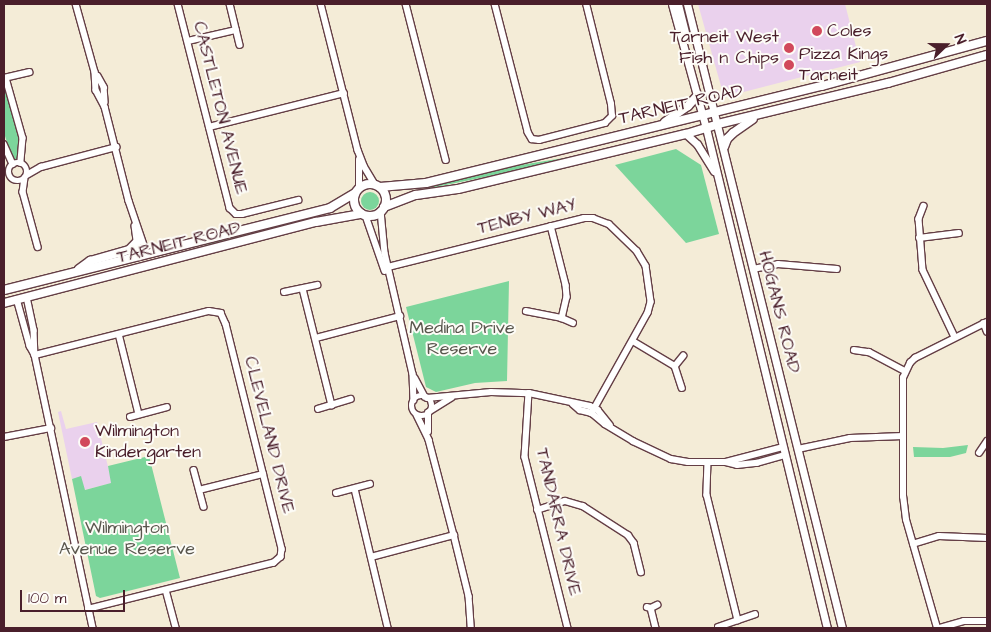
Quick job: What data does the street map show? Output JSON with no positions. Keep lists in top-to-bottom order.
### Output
{
  "streets": {
    "main road": ["TARNEIT ROAD"],
    "street": [
      "CASTLETON AVENUE",
      "TENBY WAY",
      "HOGANS ROAD",
      "CLEVELAND DRIVE",
      "TANDARRA DRIVE"
    ]
  },
  "crossings": [
    ["TARNEIT ROAD", "HOGANS ROAD"]
  ],
  "parks": ["Medina Drive Reserve", "Wilmington Avenue Reserve"],
  "places": [
    "Coles",
    "Tarneit West Fish n Chips",
    "Pizza Kings Tarneit",
    "Wilmington Kindergarten"
  ],
  "scale_bar": "100 m",
  "north": "right"
}
